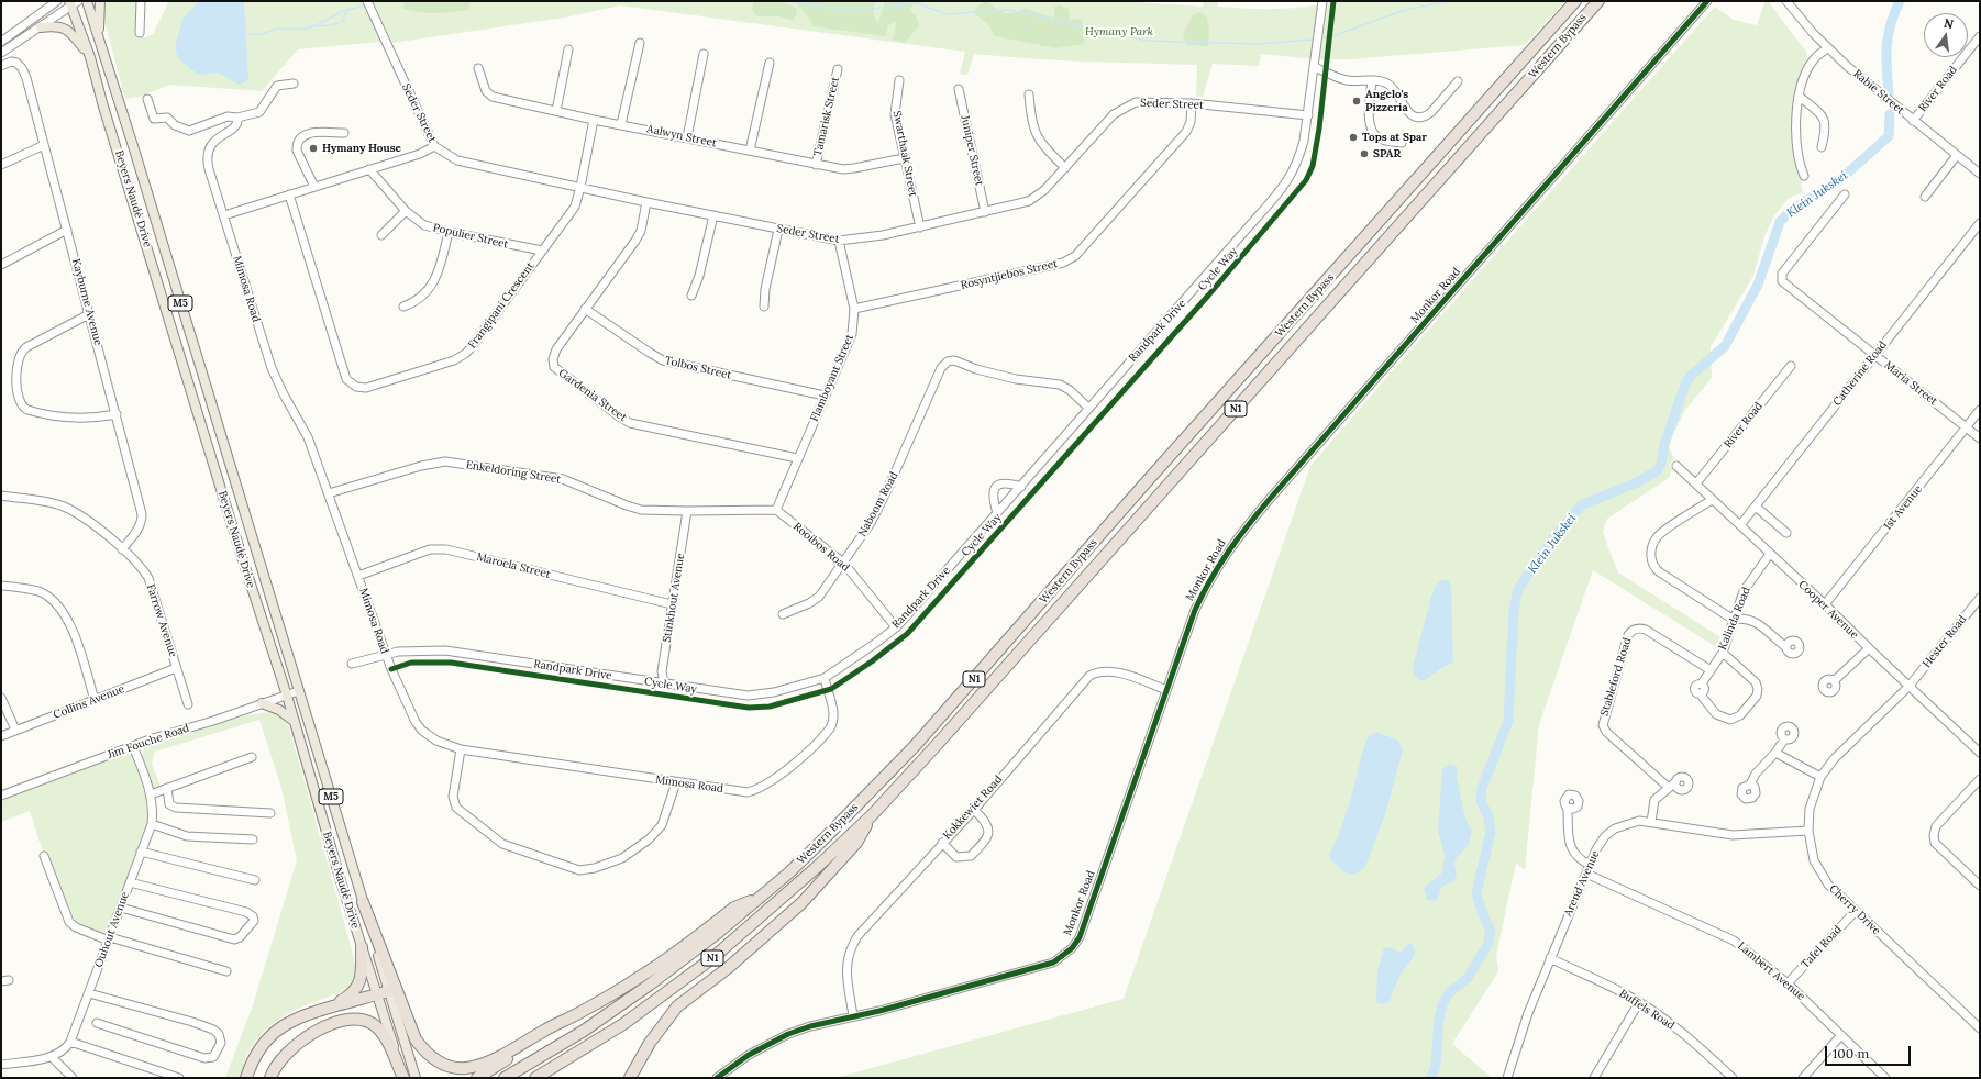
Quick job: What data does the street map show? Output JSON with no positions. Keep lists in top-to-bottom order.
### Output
{
  "streets": {
    "highway": ["Western Bypass", "N1"],
    "main road": ["Beyers Naudé Drive", "M5"],
    "street": [
      "River Road",
      "Rabie Street",
      "Seder Street",
      "Tamarisk Street",
      "Aalwyn Street",
      "Juniper Street",
      "Swarthaak Street",
      "Populier Street",
      "Rosyntjiebos Street",
      "Mimosa Road",
      "Monkor Road",
      "Kayburne Avenue",
      "Frangipani Crescent",
      "Randpark Drive",
      "Tolbos Street",
      "Catherine Road",
      "Flamboyant Street",
      "Maria Street",
      "Gardenia Street",
      "Enkeldoring Street",
      "Naboom Road",
      "1st Avenue",
      "Rooibos Road",
      "Maroela Street",
      "Stinkhout Avenue",
      "Cooper Avenue",
      "Kalinda Road",
      "Farrow Avenue",
      "Hester Road",
      "Stableford Road",
      "Collins Avenue",
      "Jim Fouche Road",
      "Kokkewiet Road",
      "Arend Avenue",
      "Cherry Drive",
      "Ouhout Avenue",
      "Tafel Road",
      "Lambert Avenue",
      "Buffels Road"
    ],
    "cycle path": ["Cycle Way"]
  },
  "crossings": [
    ["River Road", "Rabie Street"],
    ["River Road", "Cooper Avenue"],
    ["Seder Street", "Juniper Street"],
    ["Seder Street", "Swarthaak Street"],
    ["Seder Street", "Rosyntjiebos Street"],
    ["Seder Street", "Frangipani Crescent"],
    ["Seder Street", "Randpark Drive"],
    ["Seder Street", "Flamboyant Street"],
    ["Seder Street", "Gardenia Street"],
    ["Tamarisk Street", "Aalwyn Street"],
    ["Aalwyn Street", "Swarthaak Street"],
    ["Aalwyn Street", "Frangipani Crescent"],
    ["Beyers Naudé Drive", "Jim Fouche Road"],
    ["Populier Street", "Frangipani Crescent"],
    ["Rosyntjiebos Street", "Flamboyant Street"],
    ["Mimosa Road", "Randpark Drive"],
    ["Mimosa Road", "Enkeldoring Street"],
    ["Mimosa Road", "Maroela Street"],
    ["Monkor Road", "Kokkewiet Road"],
    ["Kayburne Avenue", "Farrow Avenue"],
    ["Randpark Drive", "Naboom Road"],
    ["Randpark Drive", "Rooibos Road"],
    ["Randpark Drive", "Stinkhout Avenue"],
    ["Tolbos Street", "Flamboyant Street"],
    ["Tolbos Street", "Gardenia Street"],
    ["Catherine Road", "Maria Street"],
    ["Catherine Road", "Cooper Avenue"],
    ["Flamboyant Street", "Gardenia Street"],
    ["Flamboyant Street", "Enkeldoring Street"],
    ["Flamboyant Street", "Rooibos Road"],
    ["Maria Street", "1st Avenue"],
    ["Enkeldoring Street", "Rooibos Road"],
    ["Enkeldoring Street", "Stinkhout Avenue"],
    ["Naboom Road", "Rooibos Road"],
    ["1st Avenue", "Cooper Avenue"],
    ["Maroela Street", "Stinkhout Avenue"],
    ["Cooper Avenue", "Kalinda Road"],
    ["Cooper Avenue", "Hester Road"],
    ["Cooper Avenue", "Cherry Drive"],
    ["Kalinda Road", "Stableford Road"],
    ["Farrow Avenue", "Collins Avenue"],
    ["Hester Road", "Cherry Drive"],
    ["Jim Fouche Road", "Ouhout Avenue"],
    ["Arend Avenue", "Cherry Drive"],
    ["Arend Avenue", "Lambert Avenue"],
    ["Arend Avenue", "Buffels Road"],
    ["Cherry Drive", "Tafel Road"],
    ["Tafel Road", "Lambert Avenue"]
  ],
  "water": ["Klein Jukskei"],
  "parks": ["Hymany Park"],
  "places": [
    "Angelo's Pizzeria",
    "Tops at Spar",
    "Hymany House",
    "SPAR"
  ],
  "scale_bar": "100 m",
  "north": "top"
}
